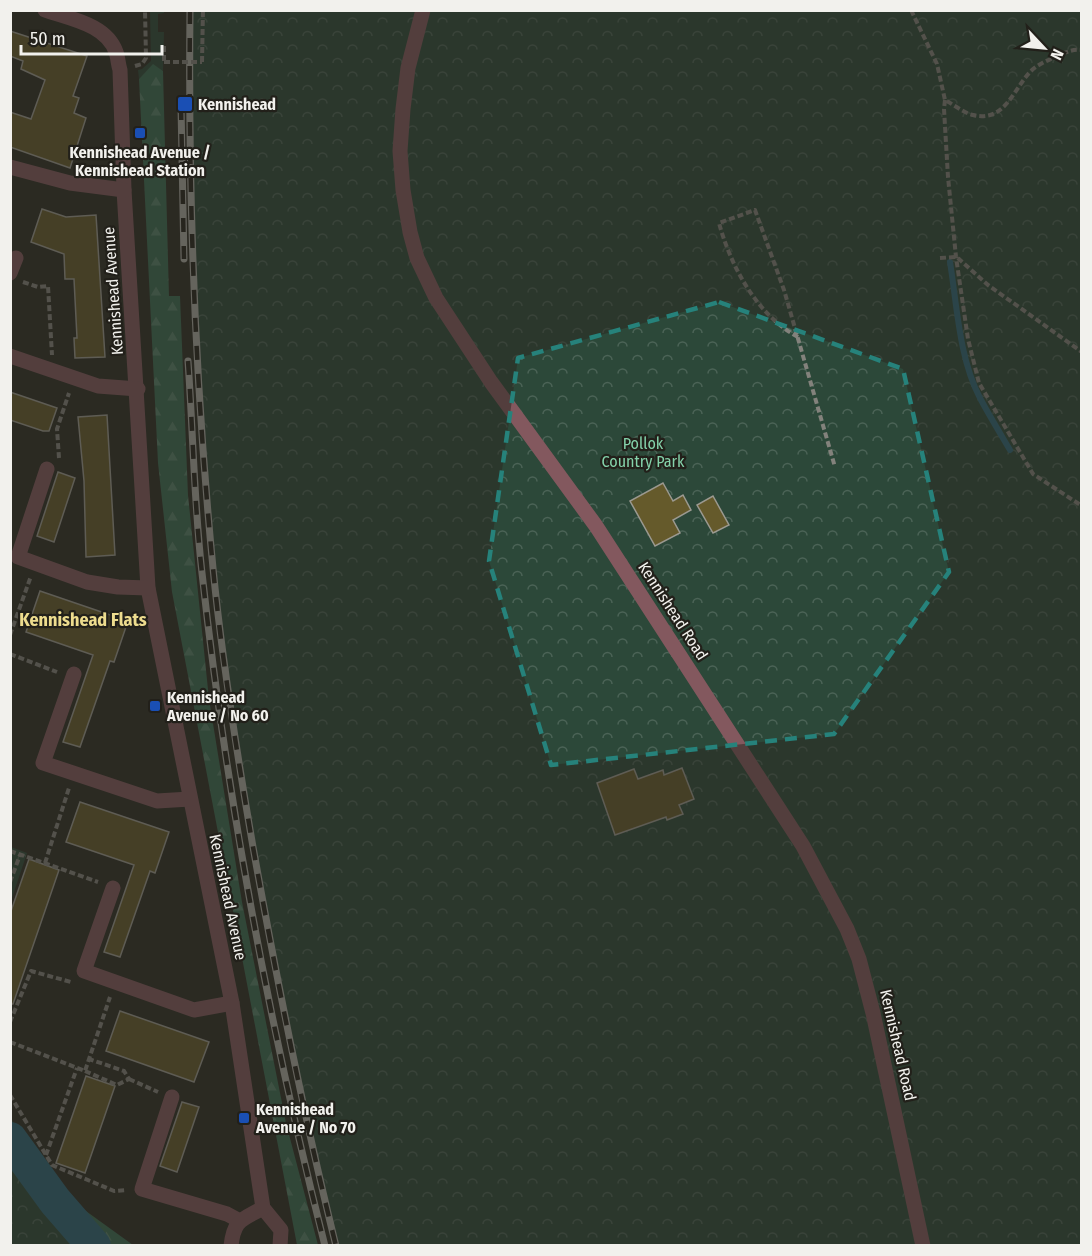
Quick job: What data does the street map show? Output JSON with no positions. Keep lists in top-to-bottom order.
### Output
{
  "streets": {
    "street": ["Kennishead Avenue", "Kennishead Road"]
  },
  "districts": ["Kennishead Flats"],
  "parks": ["Pollok Country Park"],
  "places": {
    "transit": [
      "Kennishead",
      "Kennishead Avenue / Kennishead Station",
      "Kennishead Avenue / No 60",
      "Kennishead Avenue / No 70"
    ]
  },
  "scale_bar": "50 m",
  "north": "bottom right"
}
